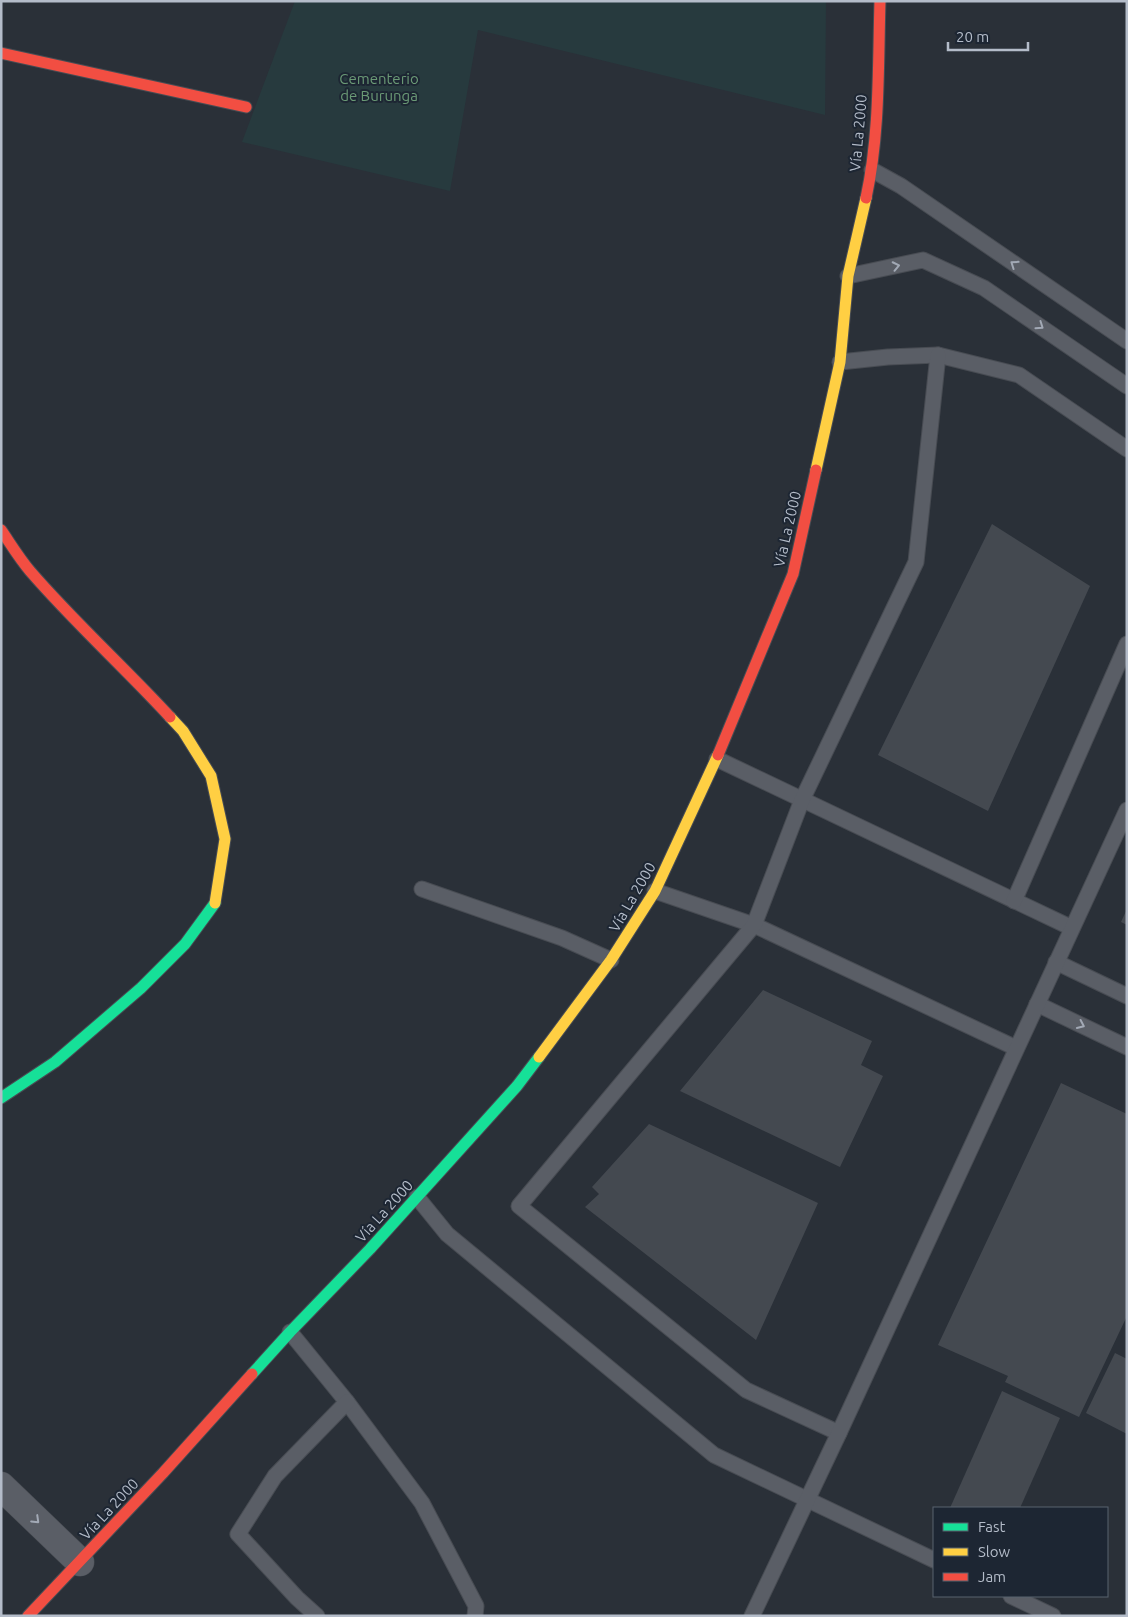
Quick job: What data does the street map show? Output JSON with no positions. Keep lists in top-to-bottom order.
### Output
{
  "streets": {
    "street": ["Vía La 2000"]
  },
  "parks": ["Cementerio de Burunga"],
  "legend": ["Fast", "Slow", "Jam"],
  "scale_bar": "20 m"
}
